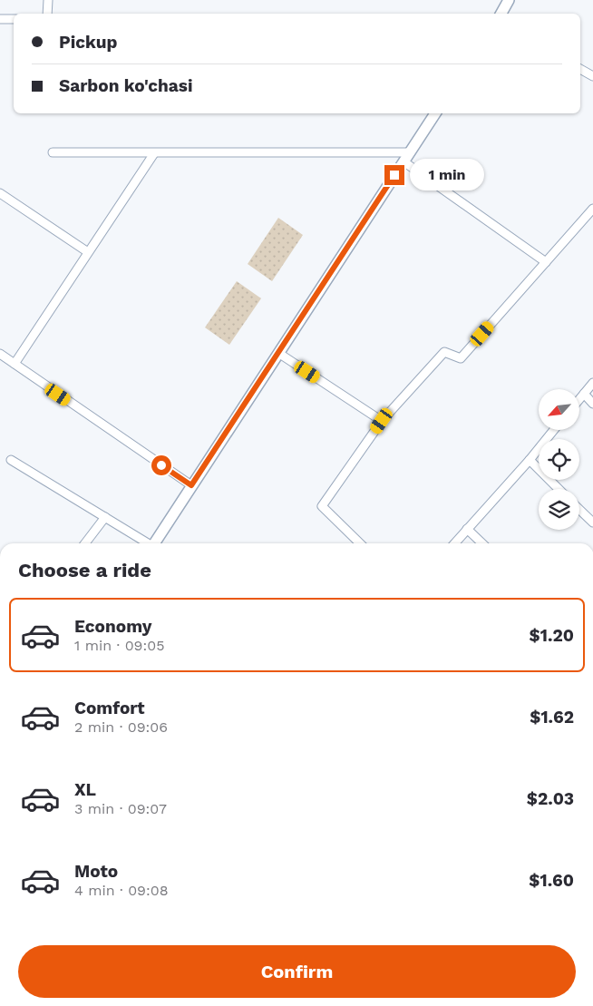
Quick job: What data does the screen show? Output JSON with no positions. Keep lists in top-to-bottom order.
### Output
{
  "north": "bottom left",
  "page": {
    "banner": ["Pickup", "Sarbon ko'chasi"],
    "bubble": "1 min",
    "heading": "Choose a ride",
    "list": [
      {
        "name": "Economy",
        "note": "1 min · 09:05",
        "value": "$1.20"
      },
      {
        "name": "Comfort",
        "note": "2 min · 09:06",
        "value": "$1.62"
      },
      {
        "name": "XL",
        "note": "3 min · 09:07",
        "value": "$2.03"
      },
      {
        "name": "Moto",
        "note": "4 min · 09:08",
        "value": "$1.60"
      }
    ],
    "buttons": "Confirm"
  }
}
